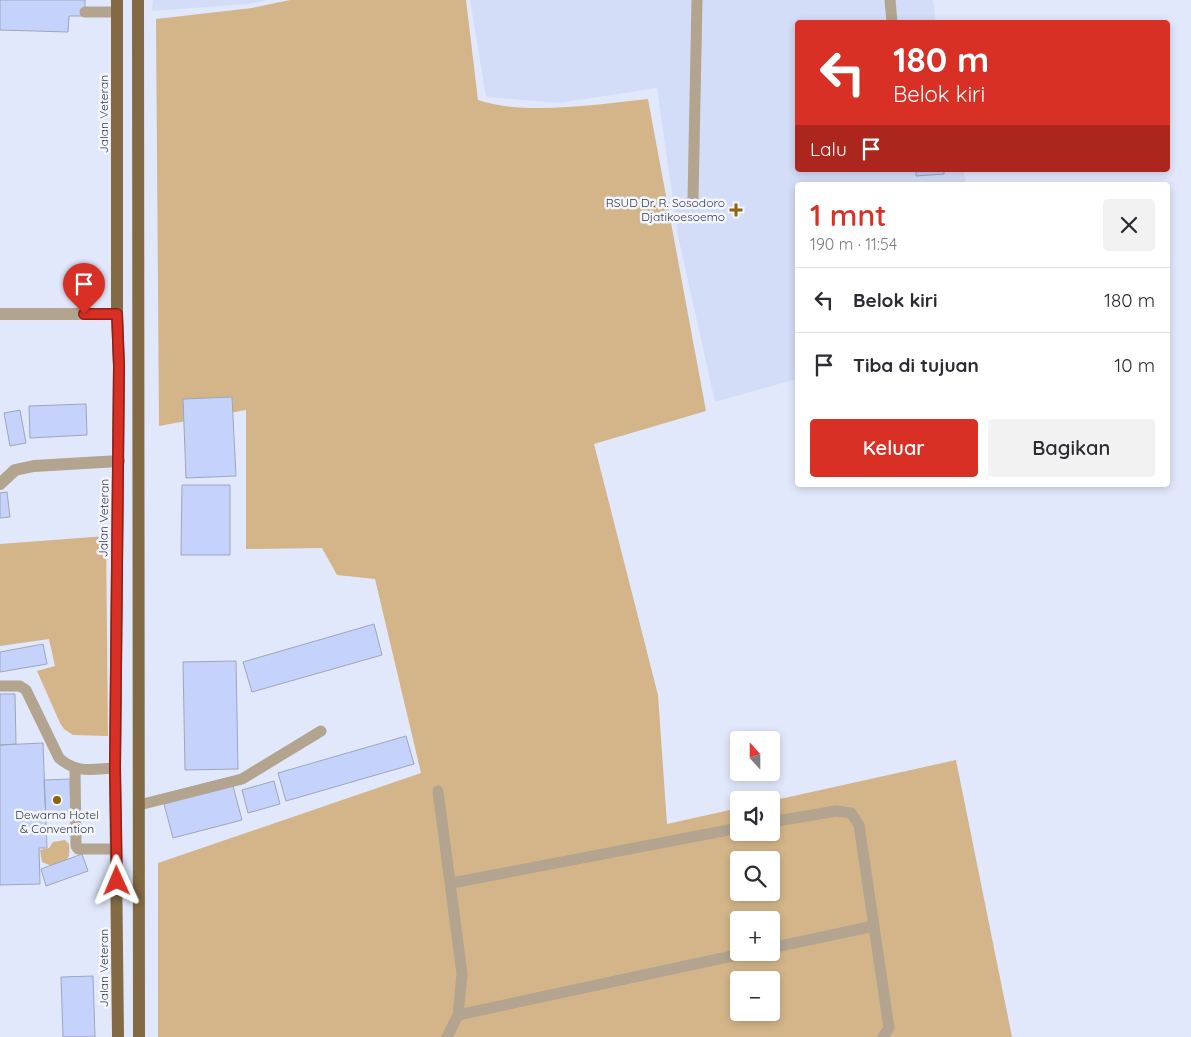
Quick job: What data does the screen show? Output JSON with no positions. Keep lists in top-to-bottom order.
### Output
{
  "streets": {
    "main road": ["Jalan Veteran"]
  },
  "places": {
    "health": ["RSUD Dr. R. Sosodoro Djatikoesoemo"],
    "other": ["Dewarna Hotel & Convention"]
  },
  "north": "top",
  "page": {
    "turn": ["180 m", "Belok kiri"],
    "then": "Lalu",
    "heading": ["1 mnt", "190 m · 11:54"],
    "list": [
      {
        "name": "Belok kiri",
        "value": "180 m"
      },
      {
        "name": "Tiba di tujuan",
        "value": "10 m"
      }
    ],
    "buttons": ["Keluar", "Bagikan"],
    "map_buttons": ["+", "−"]
  }
}
